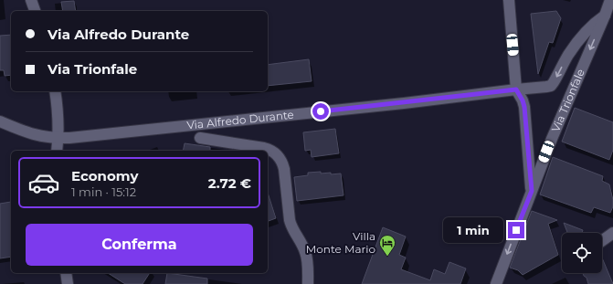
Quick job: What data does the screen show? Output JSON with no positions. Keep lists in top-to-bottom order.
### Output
{
  "streets": {
    "street": ["Via Trionfale", "Via Alfredo Durante"]
  },
  "crossings": [
    ["Via Trionfale", "Via Alfredo Durante"]
  ],
  "one_way": ["Via Trionfale"],
  "places": {
    "hotel": ["Villa Monte Mario"]
  },
  "page": {
    "banner": ["Via Alfredo Durante", "Via Trionfale"],
    "list": [
      {
        "name": "Economy",
        "note": "1 min · 15:12",
        "value": "2.72 €"
      }
    ],
    "buttons": "Conferma",
    "bubble": "1 min"
  }
}
